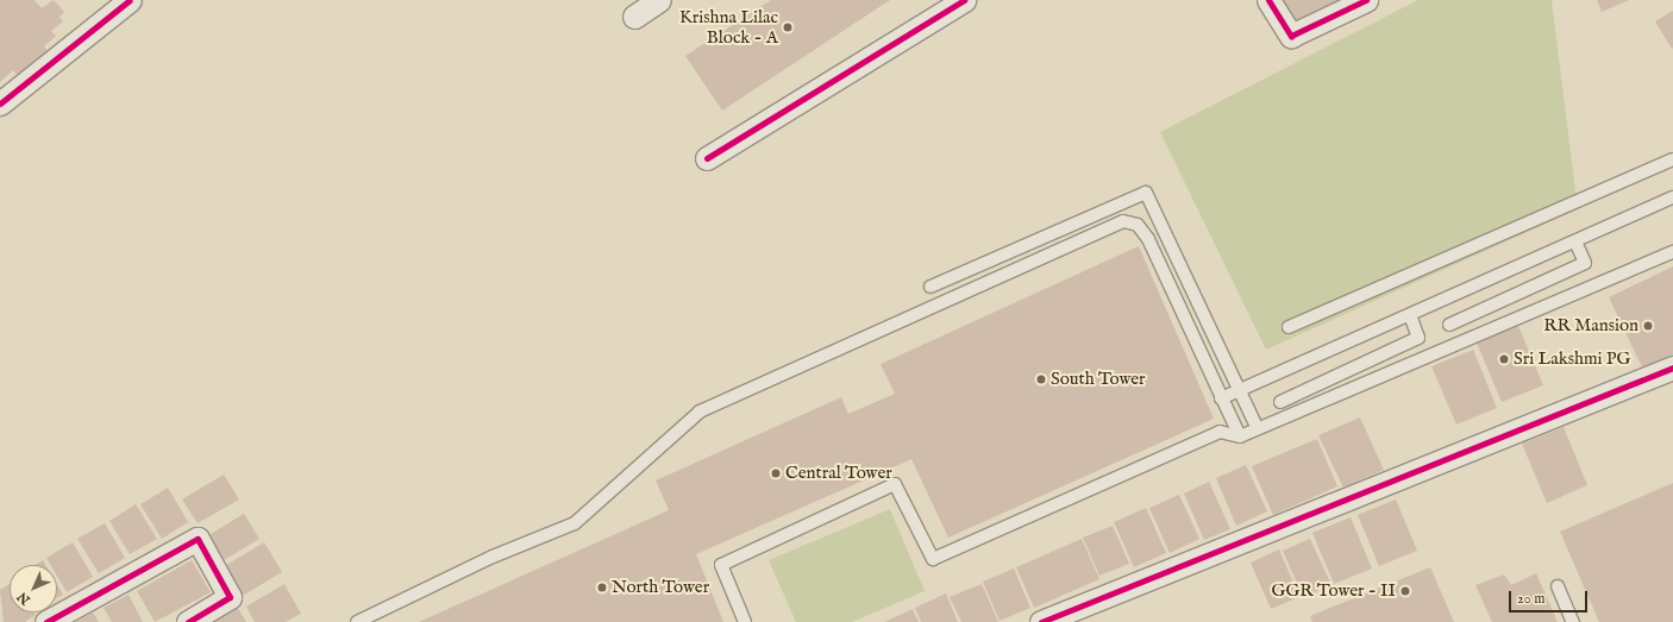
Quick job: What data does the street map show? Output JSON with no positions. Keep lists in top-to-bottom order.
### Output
{
  "places": [
    "Krishna Lilac Block - A",
    "RR Mansion",
    "Sri Lakshmi PG",
    "South Tower",
    "Central Tower",
    "North Tower",
    "GGR Tower - II"
  ],
  "scale_bar": "20 m",
  "north": "bottom left"
}
